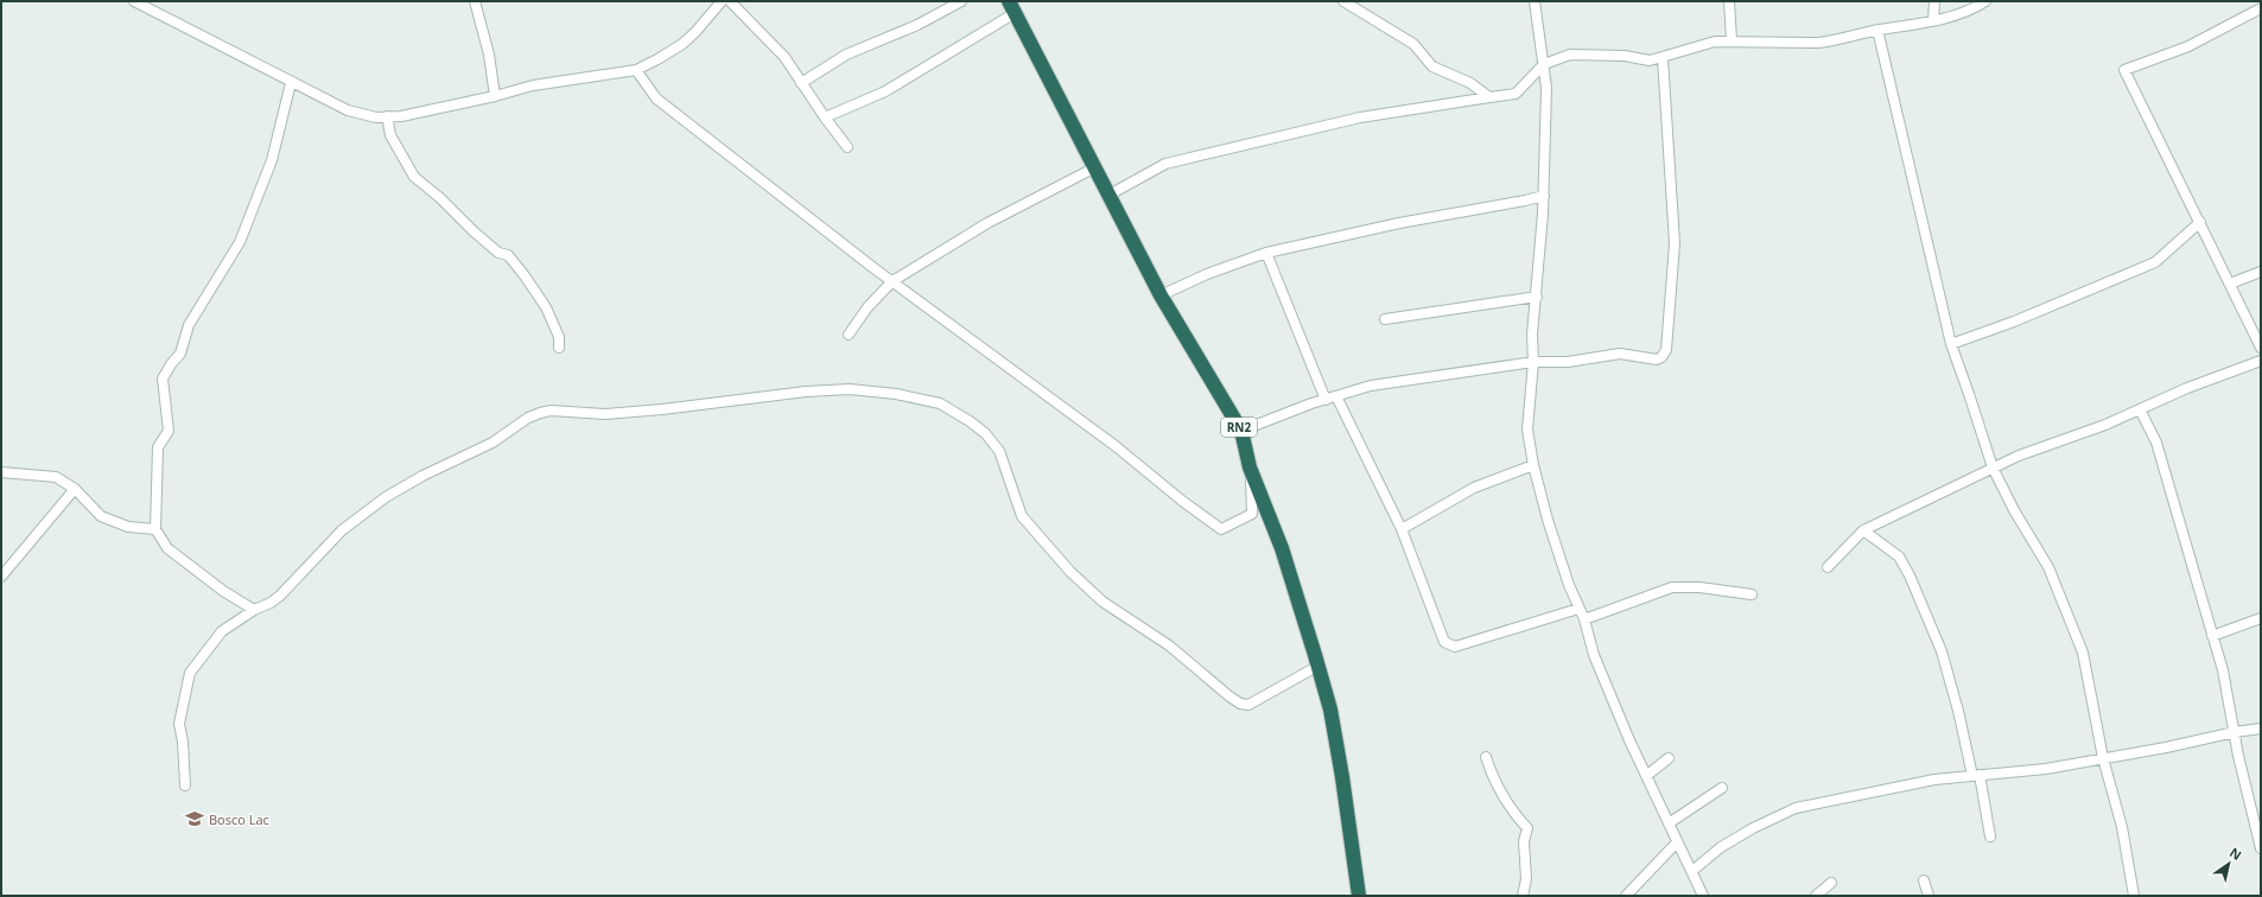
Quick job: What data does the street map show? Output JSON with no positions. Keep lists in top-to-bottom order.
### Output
{
  "streets": {
    "highway": ["RN2"]
  },
  "places": {
    "school or university": ["Bosco Lac"]
  },
  "north": "top right"
}
